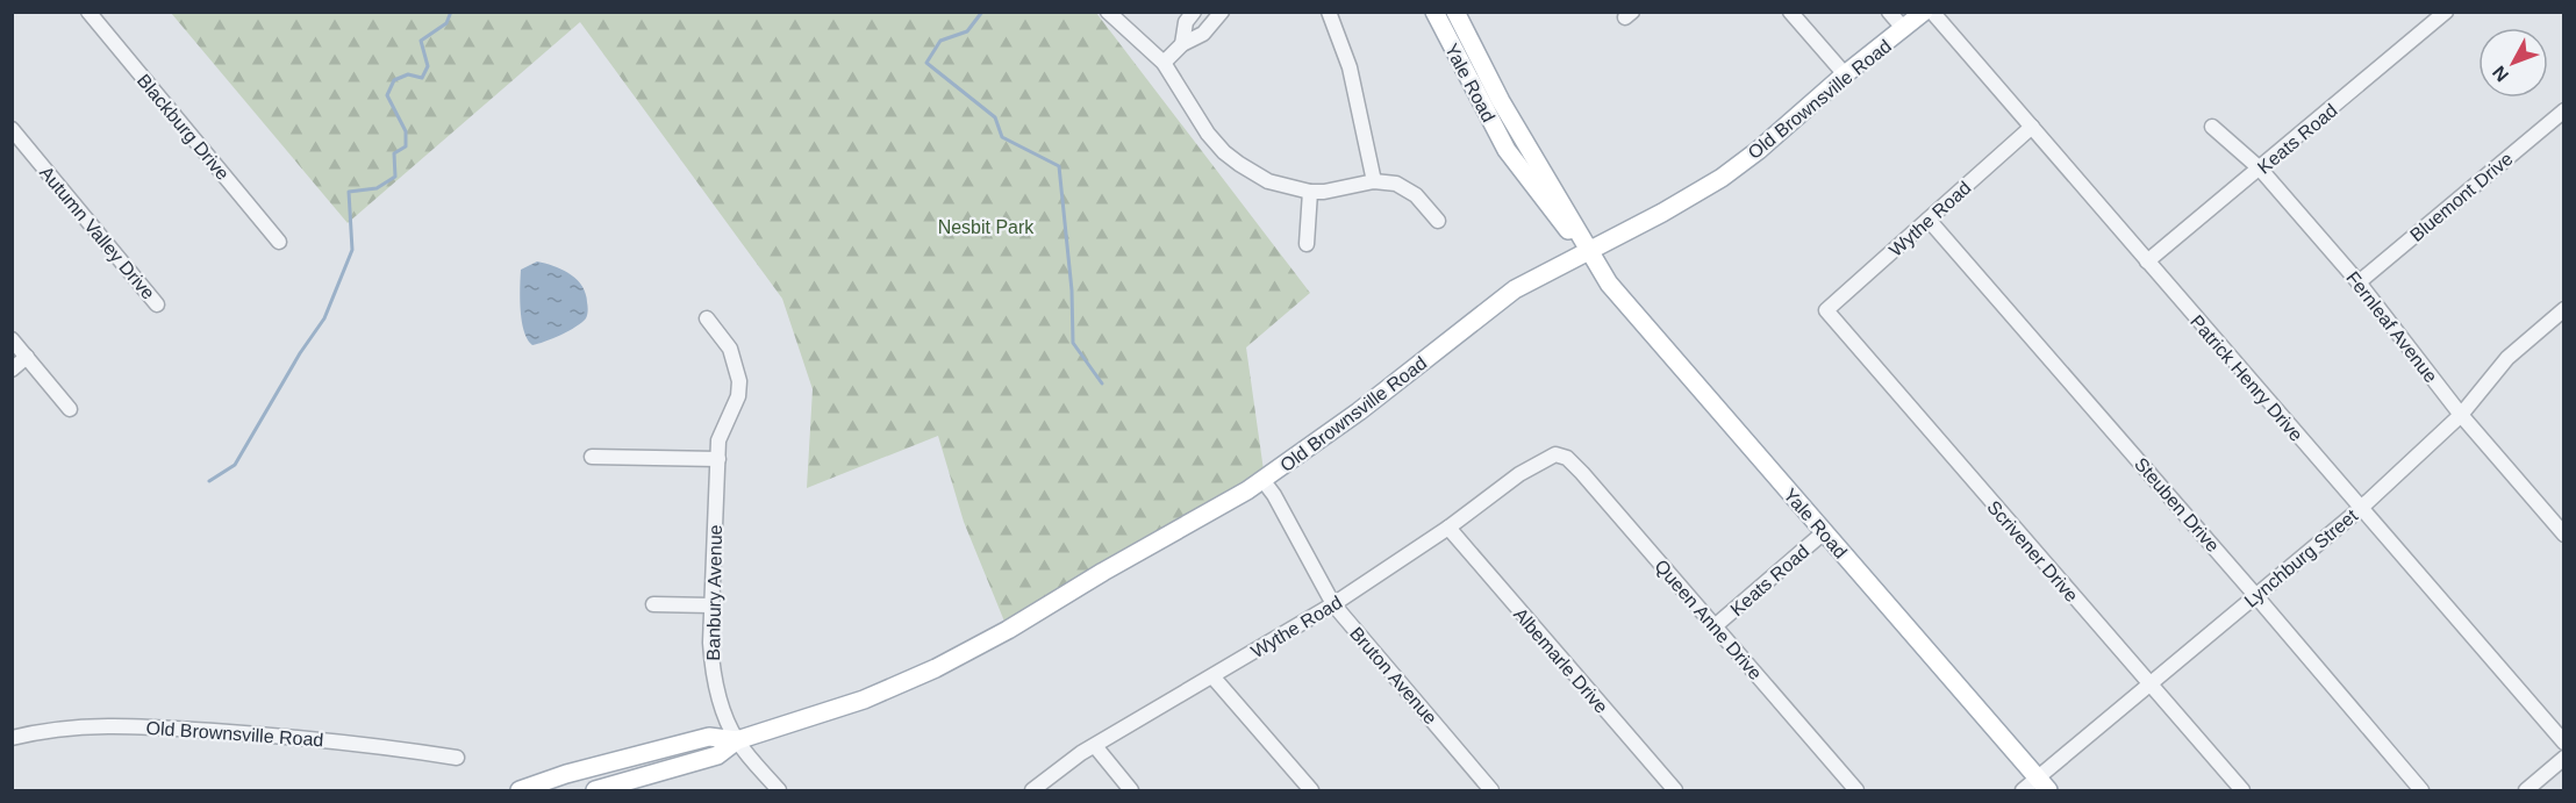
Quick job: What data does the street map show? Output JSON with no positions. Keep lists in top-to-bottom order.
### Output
{
  "streets": {
    "main road": ["Yale Road", "Old Brownsville Road"],
    "street": [
      "Blackburg Drive",
      "Keats Road",
      "Bluemont Drive",
      "Wythe Road",
      "Autumn Valley Drive",
      "Fernleaf Avenue",
      "Patrick Henry Drive",
      "Steuben Drive",
      "Scrivener Drive",
      "Lynchburg Street",
      "Banbury Avenue",
      "Queen Anne Drive",
      "Albemarle Drive",
      "Bruton Avenue"
    ]
  },
  "crossings": [
    ["Yale Road", "Old Brownsville Road"],
    ["Yale Road", "Keats Road"],
    ["Yale Road", "Lynchburg Street"],
    ["Old Brownsville Road", "Banbury Avenue"],
    ["Old Brownsville Road", "Bruton Avenue"],
    ["Keats Road", "Fernleaf Avenue"],
    ["Keats Road", "Patrick Henry Drive"],
    ["Keats Road", "Queen Anne Drive"],
    ["Bluemont Drive", "Fernleaf Avenue"],
    ["Wythe Road", "Patrick Henry Drive"],
    ["Wythe Road", "Steuben Drive"],
    ["Wythe Road", "Scrivener Drive"],
    ["Wythe Road", "Queen Anne Drive"],
    ["Wythe Road", "Albemarle Drive"],
    ["Wythe Road", "Bruton Avenue"],
    ["Fernleaf Avenue", "Lynchburg Street"],
    ["Patrick Henry Drive", "Lynchburg Street"],
    ["Steuben Drive", "Lynchburg Street"],
    ["Scrivener Drive", "Lynchburg Street"]
  ],
  "parks": ["Nesbit Park"],
  "north": "bottom left"
}
